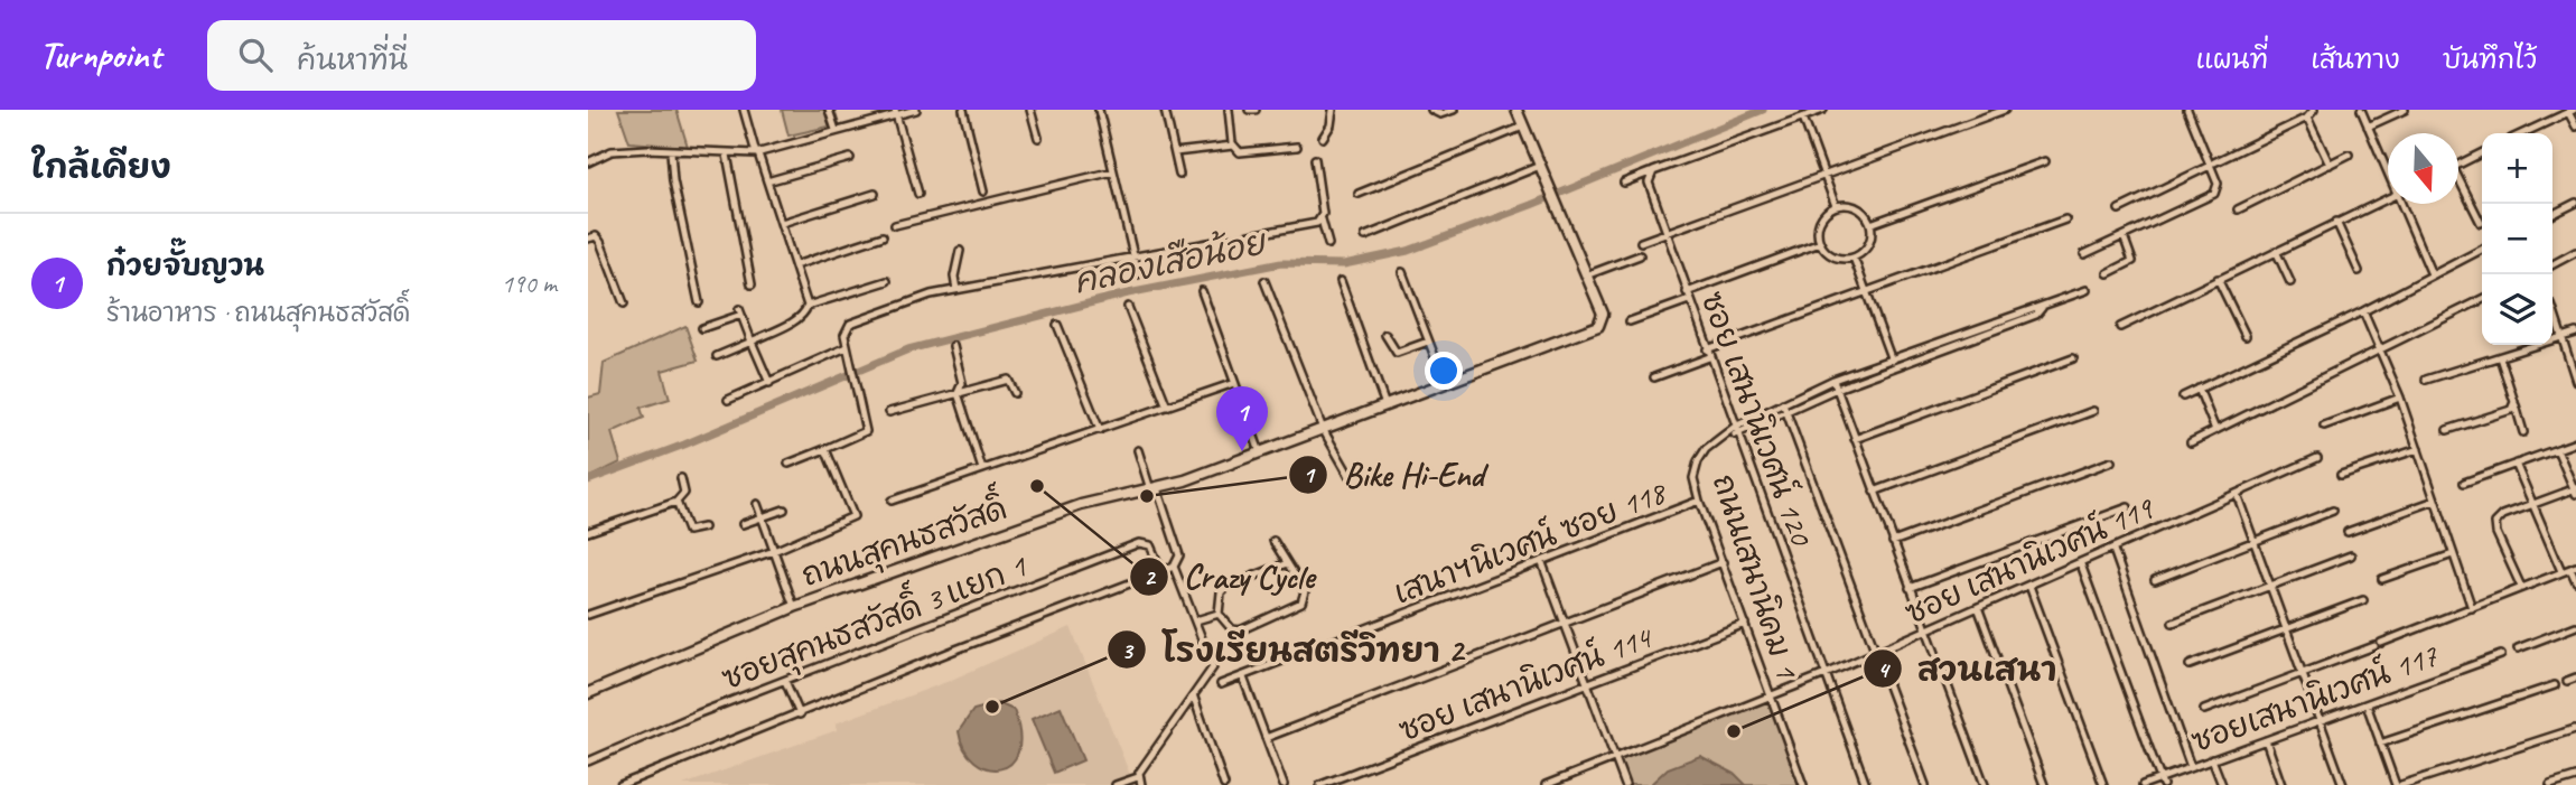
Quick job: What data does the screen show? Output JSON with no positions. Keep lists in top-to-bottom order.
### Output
{
  "streets": {
    "main road": ["ถนนสุคนธสวัสดิ์"],
    "street": [
      "ซอย เสนานิเวศน์ 120",
      "เสนาฯนิเวศน์ ซอย 118",
      "ซอย เสนานิเวศน์ 119",
      "ถนนเสนานิคม 1",
      "ซอยสุคนธสวัสดิ์ 3 แยก 1",
      "ซอย เสนานิเวศน์ 114",
      "ซอยเสนานิเวศน์ 117"
    ]
  },
  "crossings": [
    ["ซอย เสนานิเวศน์ 120", "ซอย เสนานิเวศน์ 119"],
    ["ซอย เสนานิเวศน์ 120", "ถนนเสนานิคม 1"],
    ["เสนาฯนิเวศน์ ซอย 118", "ถนนเสนานิคม 1"],
    ["ซอย เสนานิเวศน์ 119", "ถนนเสนานิคม 1"],
    ["ถนนเสนานิคม 1", "ซอย เสนานิเวศน์ 114"]
  ],
  "water": ["คลองเสือน้อย"],
  "places": [
    "Crazy Cycle",
    "Bike Hi-End",
    "โรงเรียนสตรีวิทยา 2",
    "สวนเสนา"
  ],
  "north": "bottom",
  "page": {
    "header": "Turnpoint",
    "search": "ค้นหาที่นี่",
    "nav": ["แผนที่", "เส้นทาง", "บันทึกไว้"],
    "heading": "ใกล้เคียง",
    "map_buttons": ["+", "−"],
    "list": [
      {
        "mark": "1",
        "name": "ก๋วยจั๊บญวน",
        "note": "ร้านอาหาร · ถนนสุคนธสวัสดิ์",
        "value": "190 m"
      }
    ],
    "pins": "1"
  }
}
